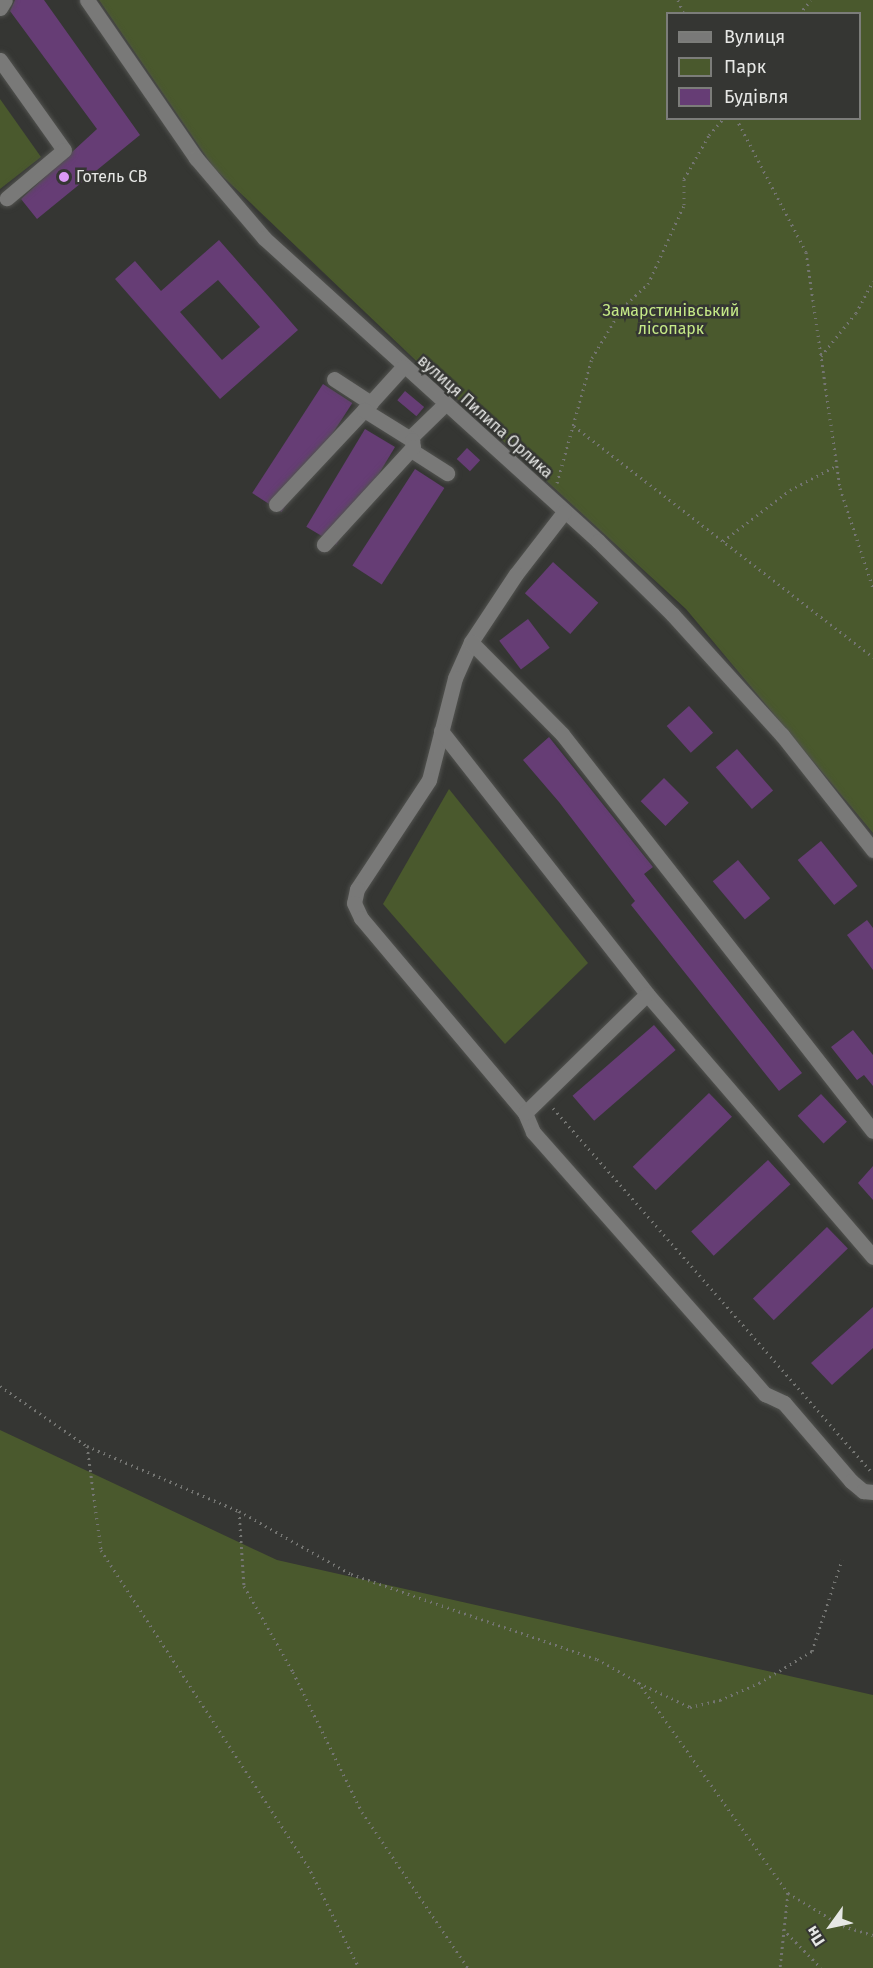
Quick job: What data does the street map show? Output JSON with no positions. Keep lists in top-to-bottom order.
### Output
{
  "streets": {
    "street": ["вулиця Пилипа Орлика"]
  },
  "parks": ["Замарстинівський лісопарк"],
  "places": ["Готель СВ"],
  "legend": ["Вулиця", "Парк", "Будівля"],
  "north": "bottom left"
}
